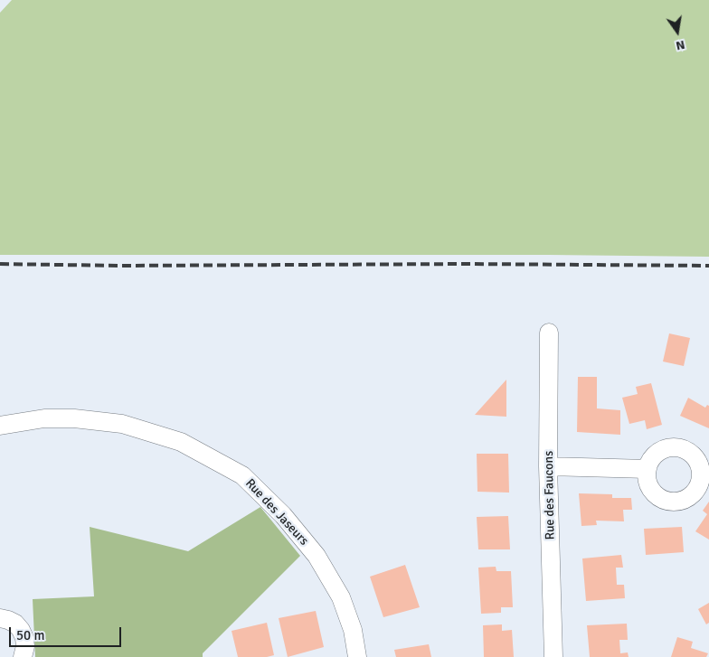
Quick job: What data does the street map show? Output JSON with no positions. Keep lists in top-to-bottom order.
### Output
{
  "streets": {
    "street": ["Rue des Faucons", "Rue des Jaseurs"]
  },
  "scale_bar": "50 m",
  "north": "bottom"
}
